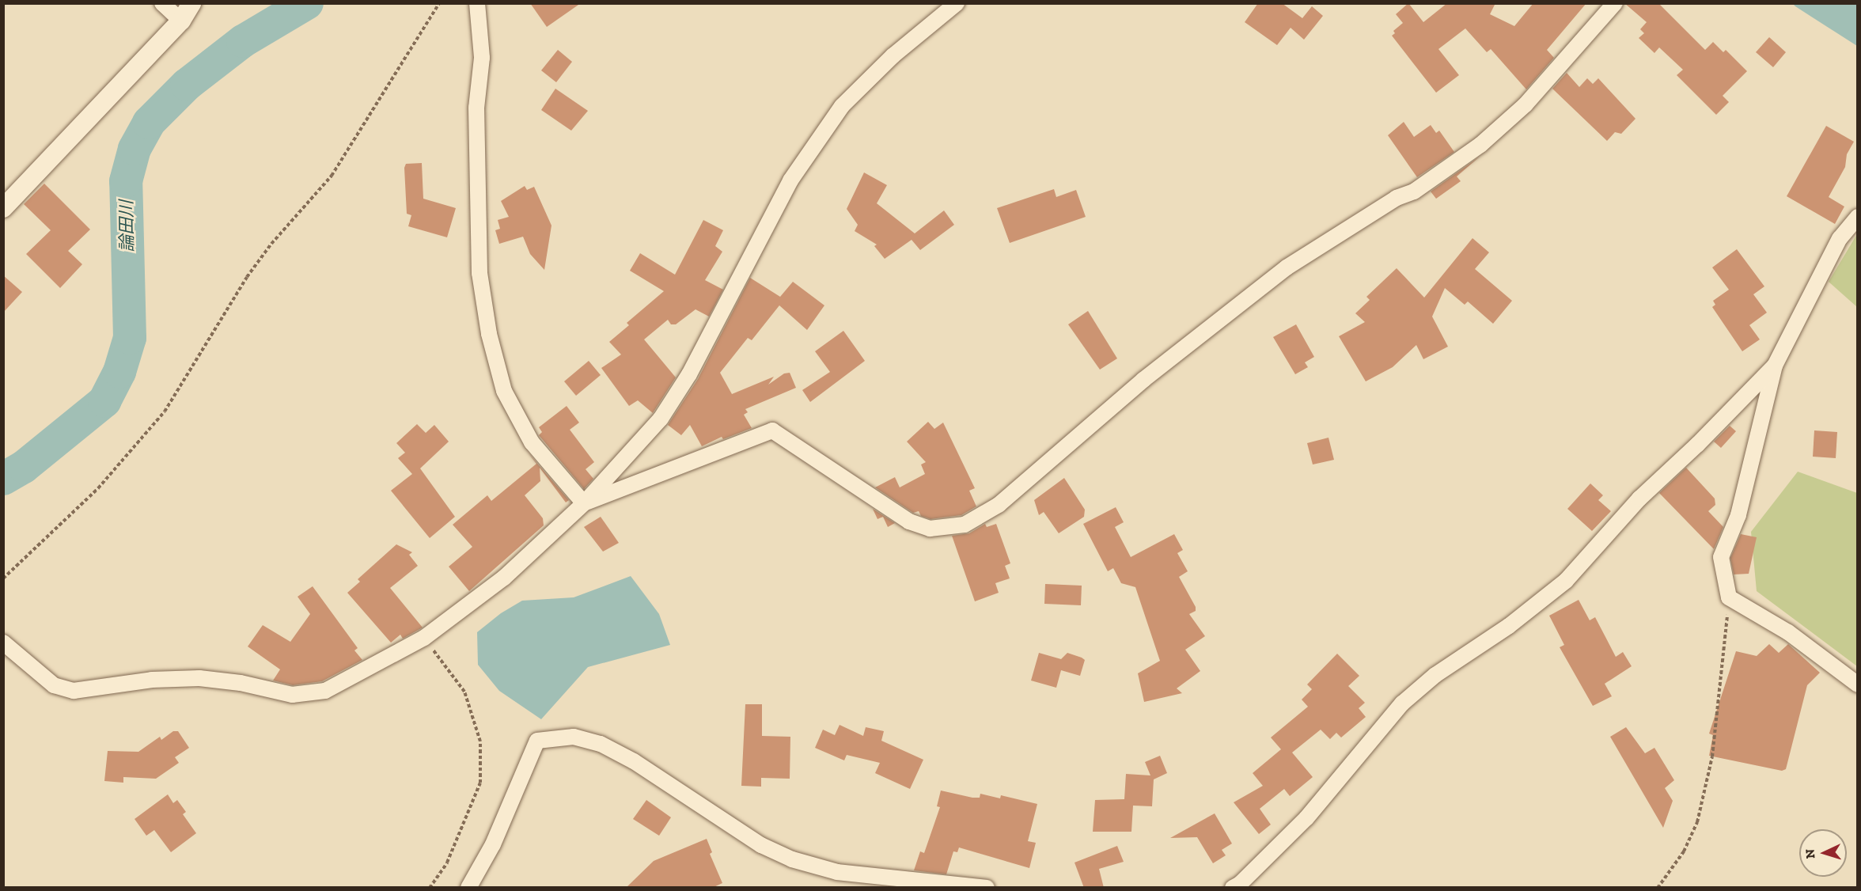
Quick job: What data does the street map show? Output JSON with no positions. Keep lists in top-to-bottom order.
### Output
{
  "water": ["論田川"],
  "north": "left"
}
